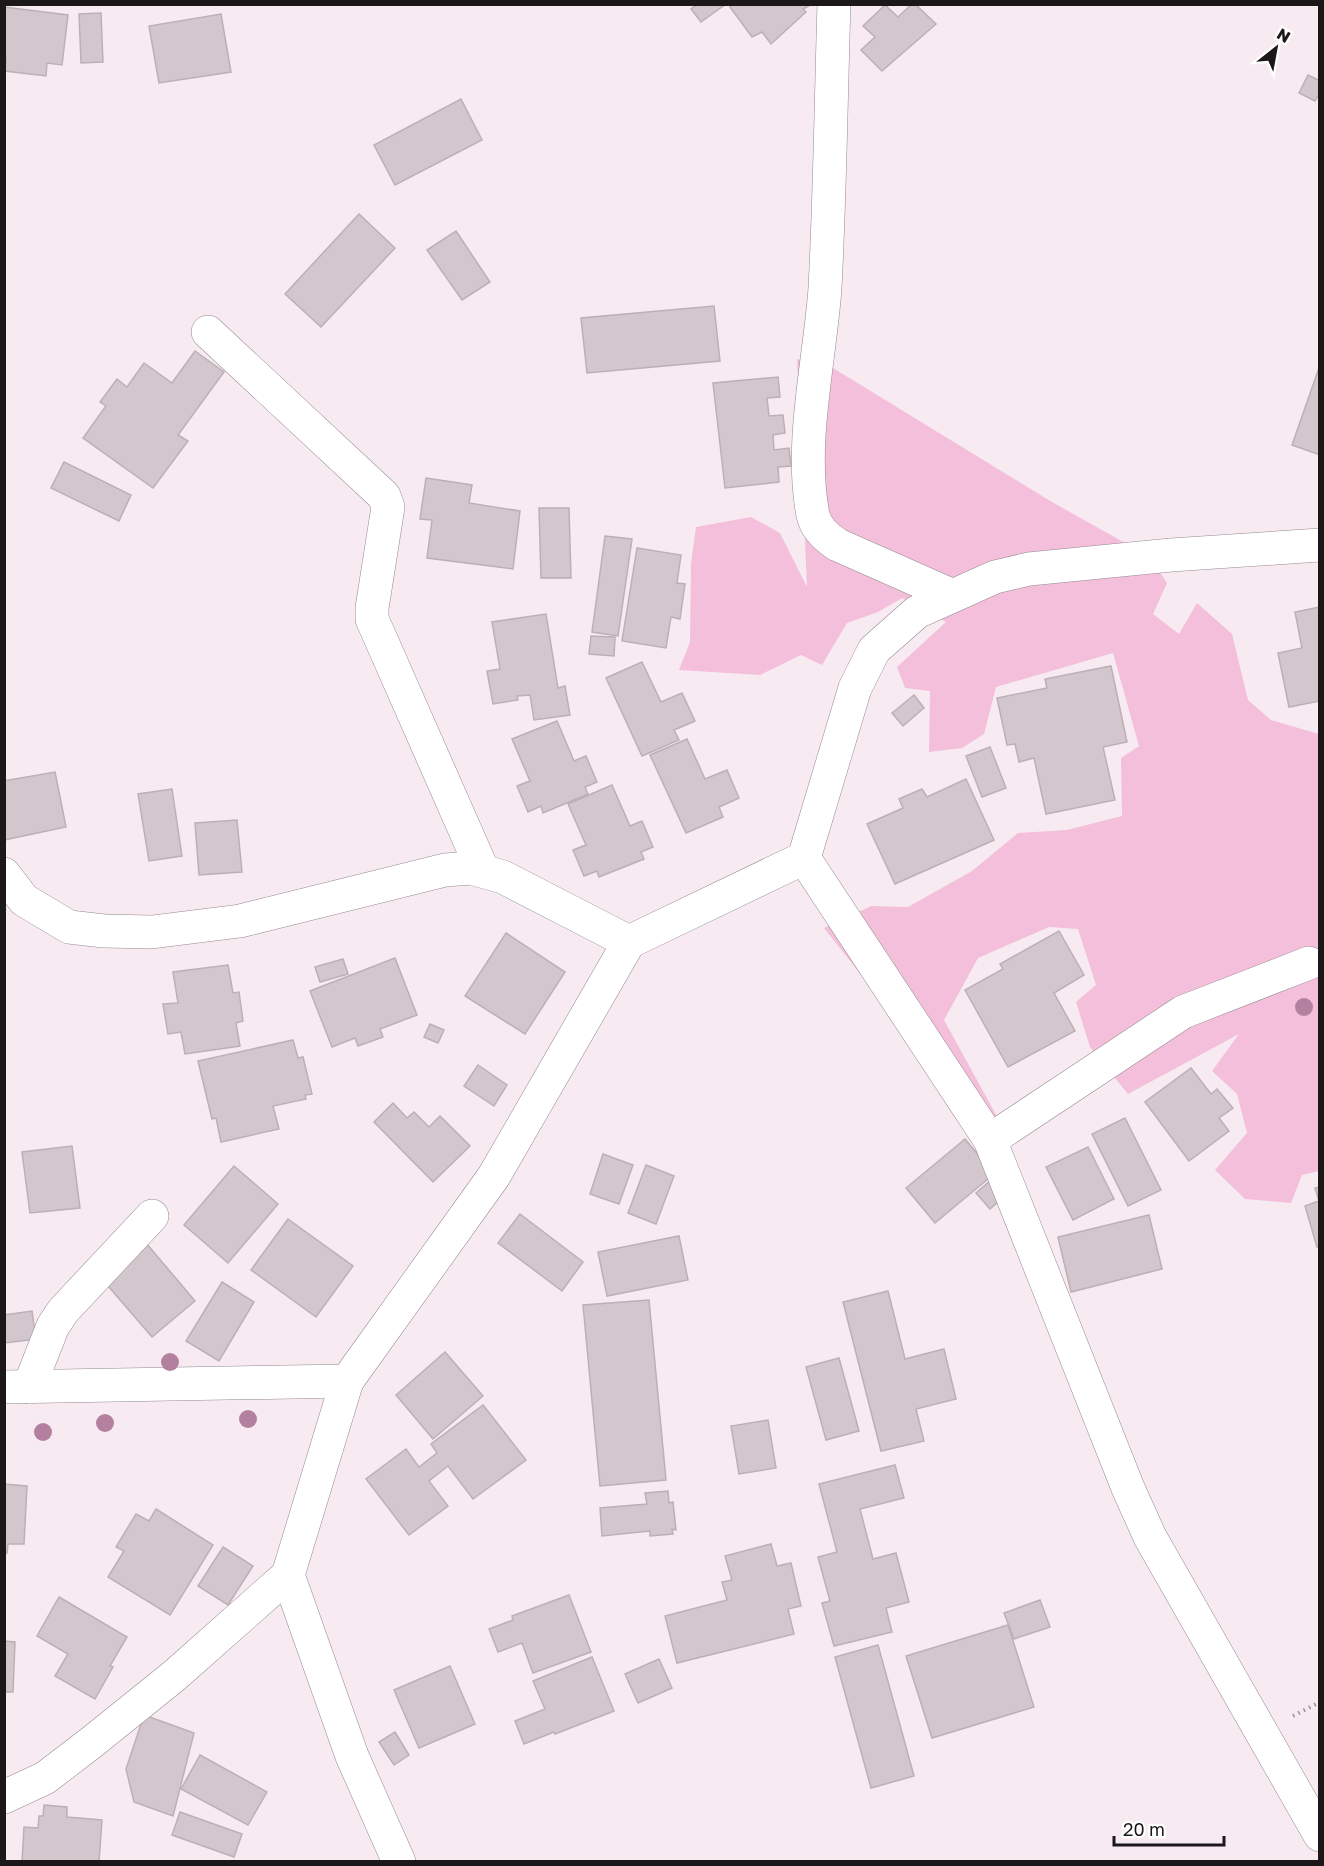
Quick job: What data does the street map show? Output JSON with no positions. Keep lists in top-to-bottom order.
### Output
{
  "scale_bar": "20 m",
  "north": "top right"
}
